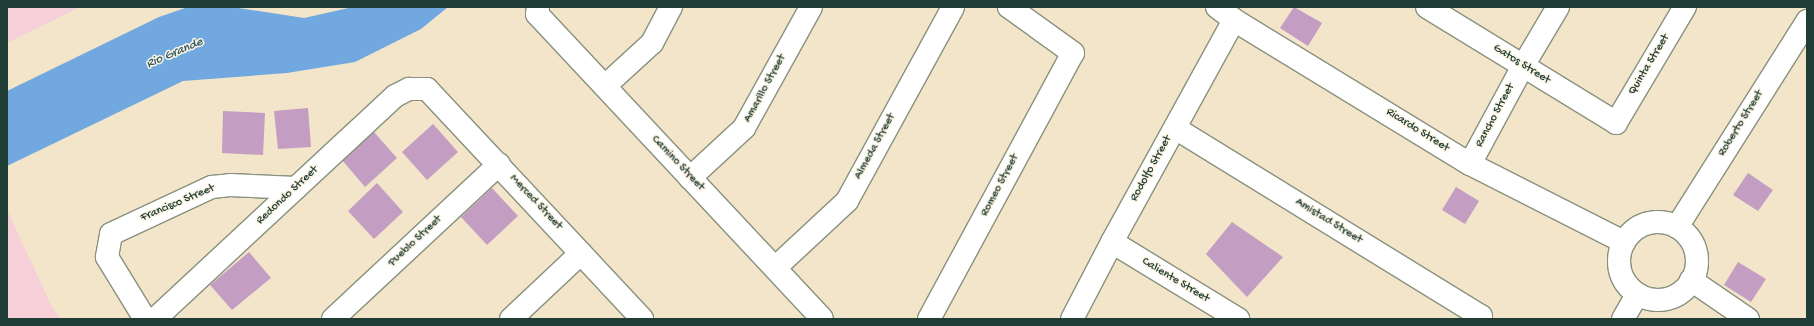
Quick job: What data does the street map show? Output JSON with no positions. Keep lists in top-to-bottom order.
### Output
{
  "streets": {
    "street": [
      "Gatos Street",
      "Quinta Street",
      "Amarillo Street",
      "Rancho Street",
      "Roberto Street",
      "Ricardo Street",
      "Almeda Street",
      "Camino Street",
      "Rodolfo Street",
      "Romeo Street",
      "Redondo Street",
      "Merced Street",
      "Francisco Street",
      "Amistad Street",
      "Pueblo Street",
      "Caliente Street"
    ]
  },
  "crossings": [
    ["Gatos Street", "Quinta Street"],
    ["Gatos Street", "Rancho Street"],
    ["Amarillo Street", "Camino Street"],
    ["Rancho Street", "Ricardo Street"],
    ["Roberto Street", "Ricardo Street"],
    ["Ricardo Street", "Rodolfo Street"],
    ["Almeda Street", "Camino Street"],
    ["Rodolfo Street", "Amistad Street"],
    ["Rodolfo Street", "Caliente Street"],
    ["Redondo Street", "Merced Street"],
    ["Redondo Street", "Francisco Street"],
    ["Merced Street", "Pueblo Street"]
  ],
  "water": ["Rio Grande"]
}
